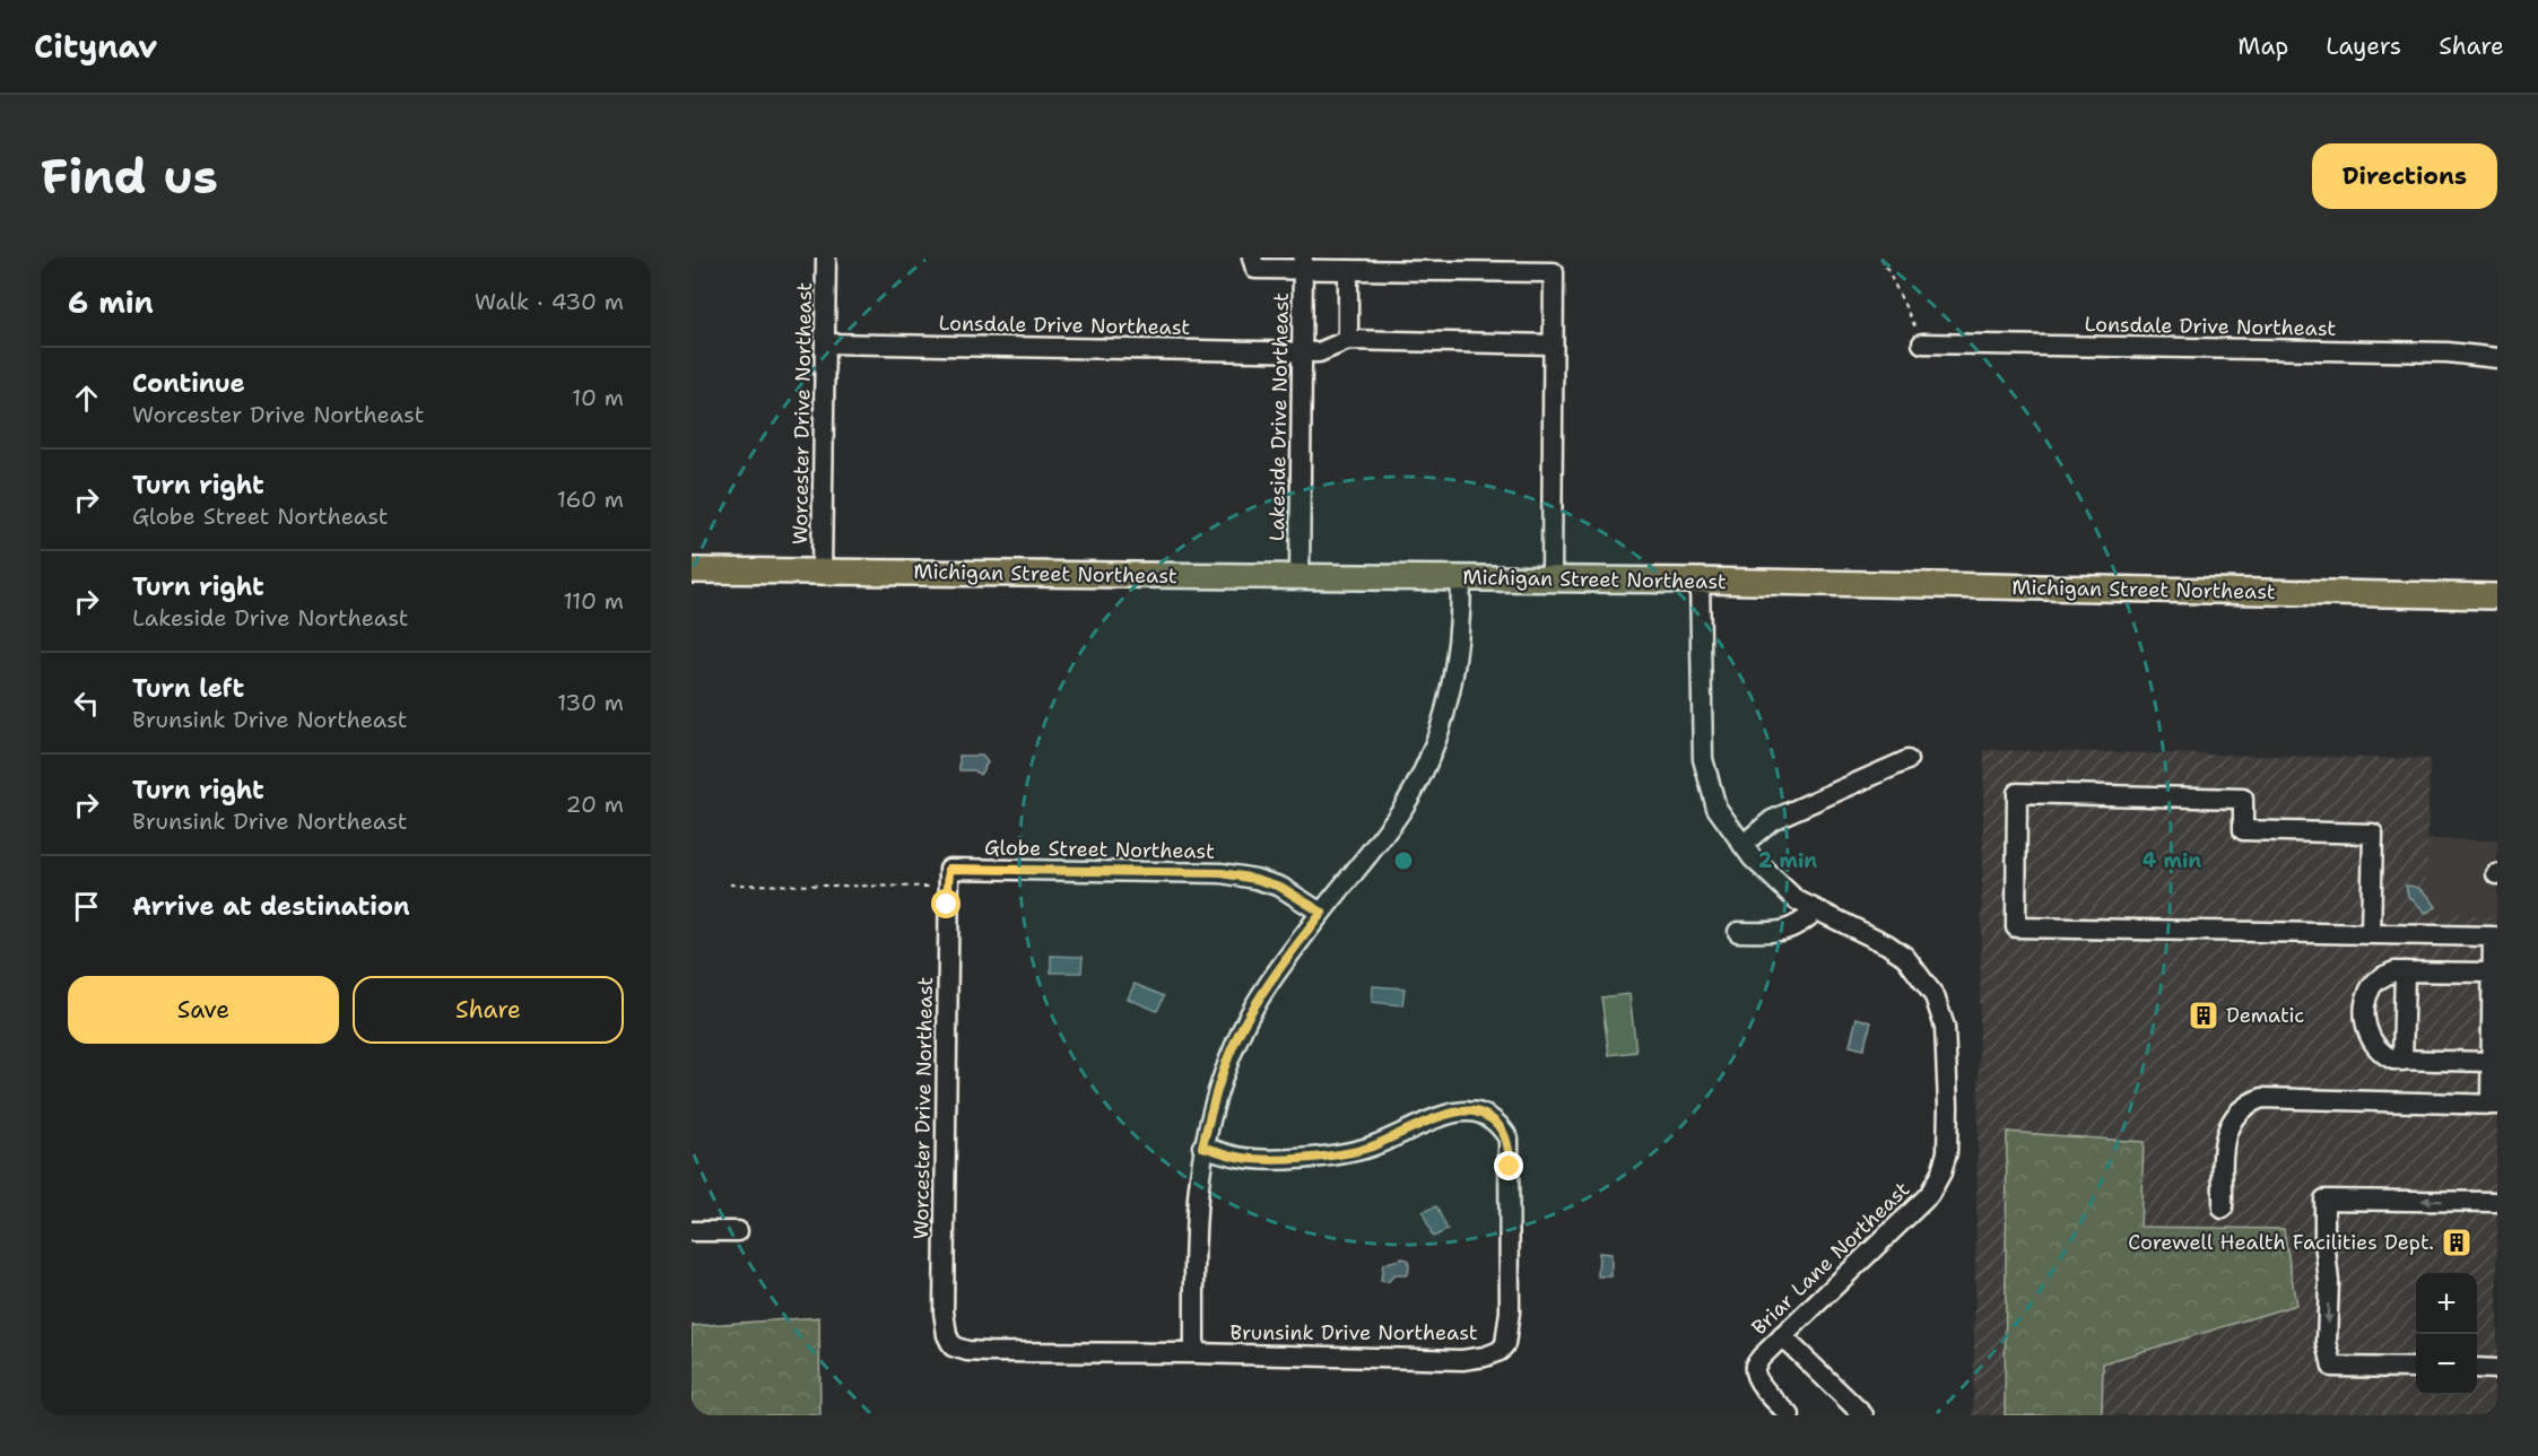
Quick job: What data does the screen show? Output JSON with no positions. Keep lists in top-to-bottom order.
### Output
{
  "streets": {
    "main road": ["Michigan Street Northeast"],
    "street": [
      "Lonsdale Drive Northeast",
      "Worcester Drive Northeast",
      "Lakeside Drive Northeast",
      "Globe Street Northeast",
      "Briar Lane Northeast",
      "Brunsink Drive Northeast"
    ]
  },
  "crossings": [
    ["Lonsdale Drive Northeast", "Worcester Drive Northeast"],
    ["Lonsdale Drive Northeast", "Lakeside Drive Northeast"],
    ["Worcester Drive Northeast", "Michigan Street Northeast"],
    ["Worcester Drive Northeast", "Globe Street Northeast"],
    ["Worcester Drive Northeast", "Brunsink Drive Northeast"],
    ["Lakeside Drive Northeast", "Michigan Street Northeast"],
    ["Michigan Street Northeast", "Briar Lane Northeast"]
  ],
  "places": {
    "building": ["Dematic", "Corewell Health Facilities Dept."]
  },
  "page": {
    "header": "Citynav",
    "nav": ["Map", "Layers", "Share"],
    "buttons": [
      "Directions",
      ["Save", "Share"]
    ],
    "title": "Find us",
    "heading": ["6 min", "Walk · 430 m"],
    "list": [
      ["Continue", "Worcester Drive Northeast", "10 m"],
      ["Turn right", "Globe Street Northeast", "160 m"],
      ["Turn right", "Lakeside Drive Northeast", "110 m"],
      ["Turn left", "Brunsink Drive Northeast", "130 m"],
      ["Turn right", "Brunsink Drive Northeast", "20 m"],
      "Arrive at destination"
    ],
    "map_buttons": ["+", "−"]
  },
  "rings": ["2 min", "4 min"]
}
